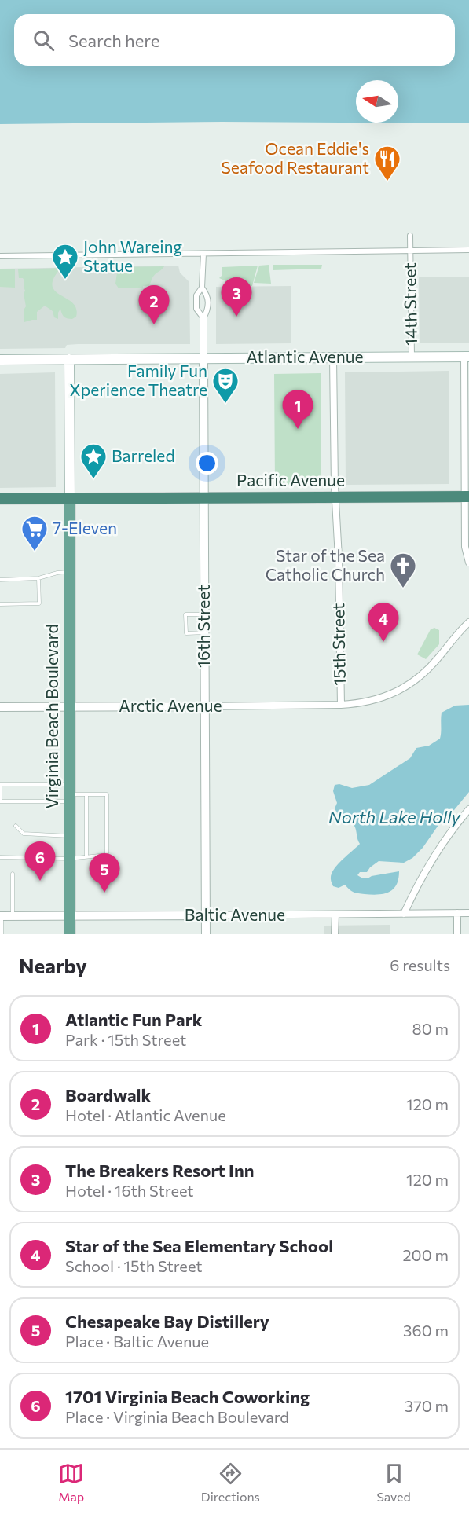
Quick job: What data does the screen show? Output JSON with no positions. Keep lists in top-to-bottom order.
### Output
{
  "streets": {
    "highway": ["Pacific Avenue"],
    "main road": ["Atlantic Avenue", "Virginia Beach Boulevard"],
    "street": [
      "14th Street",
      "16th Street",
      "15th Street",
      "Arctic Avenue",
      "Baltic Avenue"
    ]
  },
  "crossings": [
    ["14th Street", "Atlantic Avenue"],
    ["Atlantic Avenue", "16th Street"],
    ["Atlantic Avenue", "15th Street"],
    ["Pacific Avenue", "16th Street"],
    ["Pacific Avenue", "15th Street"],
    ["Pacific Avenue", "Virginia Beach Boulevard"],
    ["16th Street", "Arctic Avenue"],
    ["16th Street", "Baltic Avenue"],
    ["15th Street", "Arctic Avenue"],
    ["Arctic Avenue", "Virginia Beach Boulevard"],
    ["Virginia Beach Boulevard", "Baltic Avenue"]
  ],
  "water": ["North Lake Holly"],
  "places": {
    "restaurant": ["Ocean Eddie's Seafood Restaurant"],
    "place": ["John Wareing Statue", "Barreled"],
    "theatre": ["Family Fun Xperience Theatre"],
    "supermarket": ["7-Eleven"],
    "church": ["Star of the Sea Catholic Church"]
  },
  "north": "left",
  "page": {
    "search": "Search here",
    "pins": [
      "3",
      "2",
      "1",
      "4",
      "6",
      "5"
    ],
    "heading": ["Nearby", "6 results"],
    "list": [
      {
        "mark": "1",
        "name": "Atlantic Fun Park",
        "note": "Park · 15th Street",
        "value": "80 m"
      },
      {
        "mark": "2",
        "name": "Boardwalk",
        "note": "Hotel · Atlantic Avenue",
        "value": "120 m"
      },
      {
        "mark": "3",
        "name": "The Breakers Resort Inn",
        "note": "Hotel · 16th Street",
        "value": "120 m"
      },
      {
        "mark": "4",
        "name": "Star of the Sea Elementary School",
        "note": "School · 15th Street",
        "value": "200 m"
      },
      {
        "mark": "5",
        "name": "Chesapeake Bay Distillery",
        "note": "Place · Baltic Avenue",
        "value": "360 m"
      },
      {
        "mark": "6",
        "name": "1701 Virginia Beach Coworking",
        "note": "Place · Virginia Beach Boulevard",
        "value": "370 m"
      }
    ],
    "nav": ["Map", "Directions", "Saved"]
  }
}
